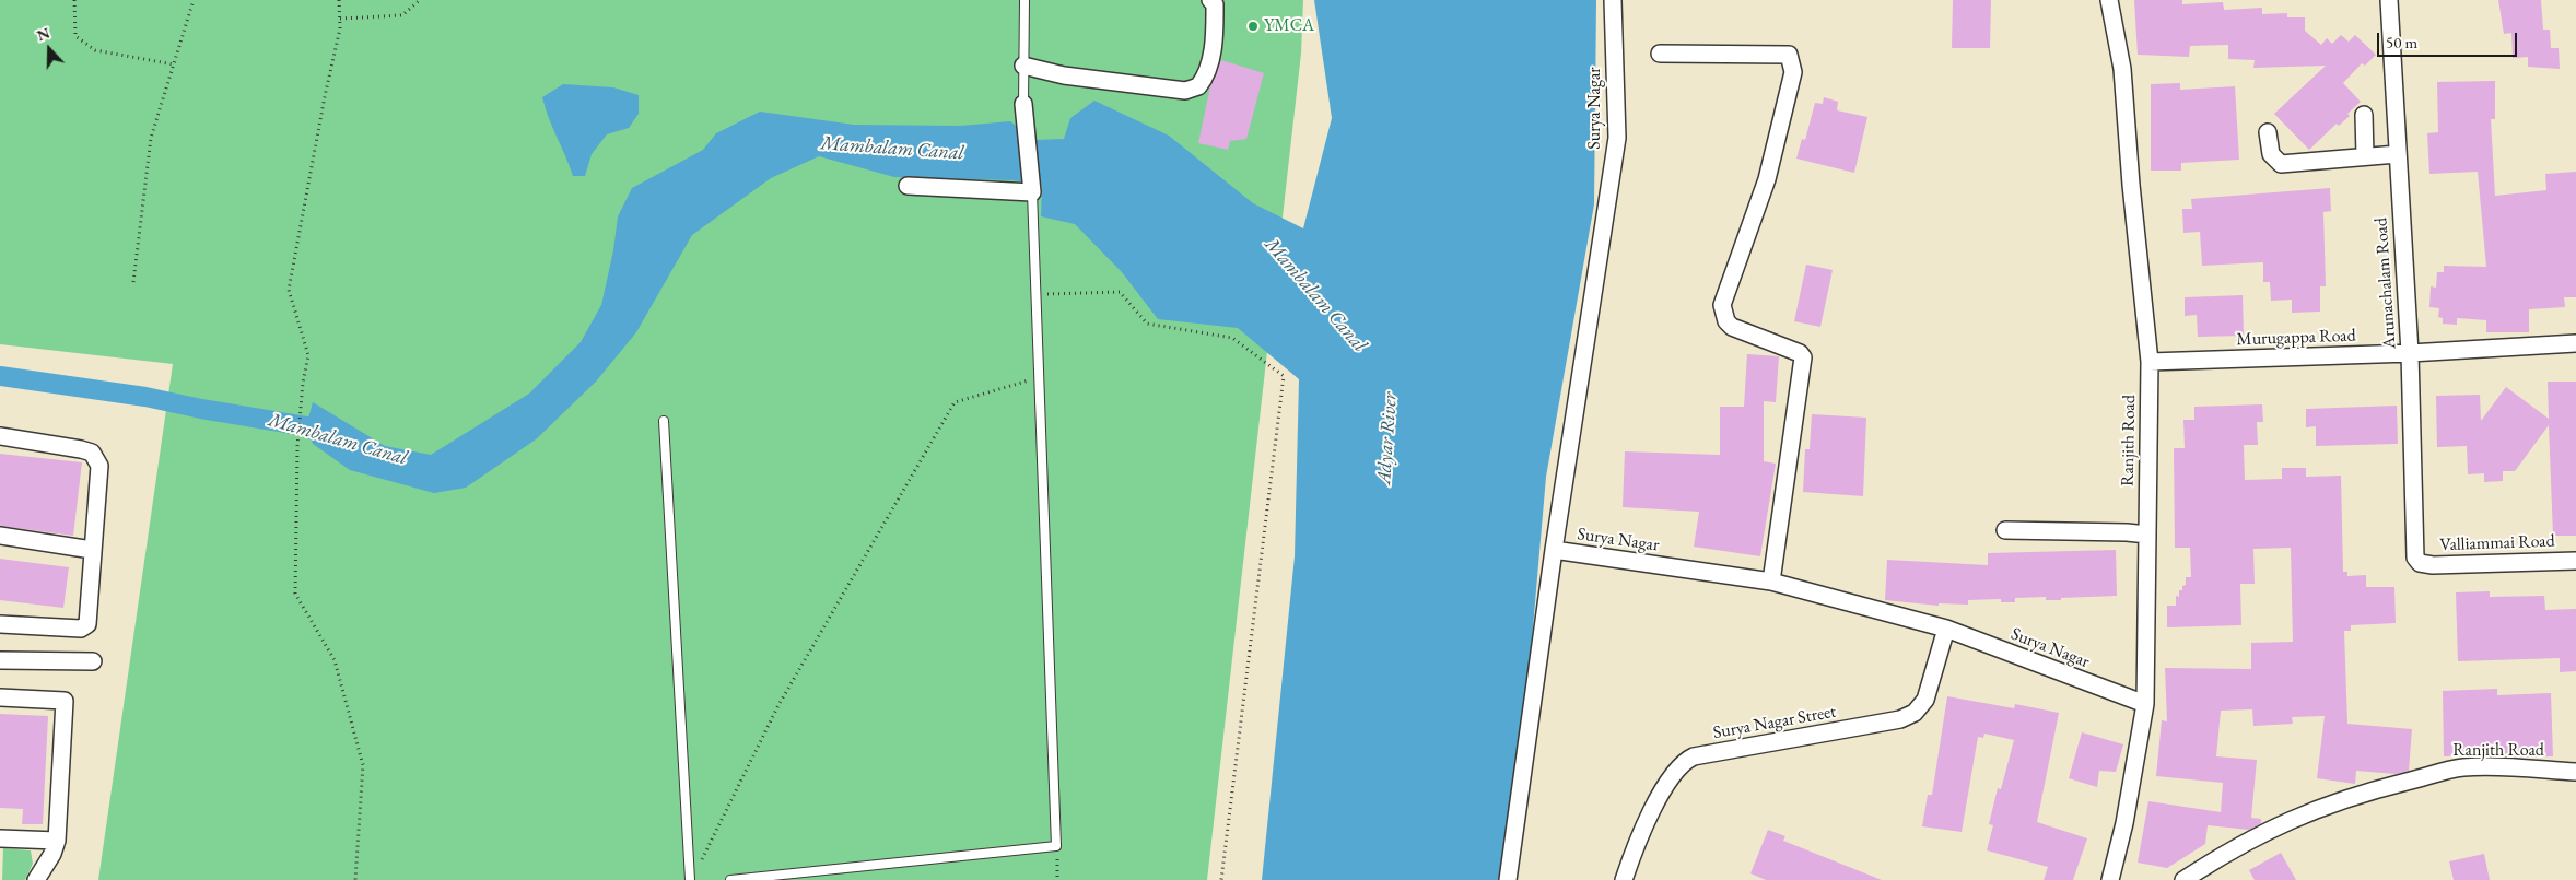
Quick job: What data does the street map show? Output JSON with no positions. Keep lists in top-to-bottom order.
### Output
{
  "streets": {
    "street": [
      "Surya Nagar",
      "Arunachalam Road",
      "Murugappa Road",
      "Ranjith Road",
      "Valliammai Road",
      "Surya Nagar Street"
    ]
  },
  "crossings": [
    ["Surya Nagar", "Ranjith Road"],
    ["Surya Nagar", "Surya Nagar Street"],
    ["Arunachalam Road", "Murugappa Road"],
    ["Arunachalam Road", "Valliammai Road"],
    ["Murugappa Road", "Ranjith Road"]
  ],
  "water": ["Mambalam Canal", "Adyar River"],
  "places": ["YMCA"],
  "scale_bar": "50 m",
  "north": "top"
}
